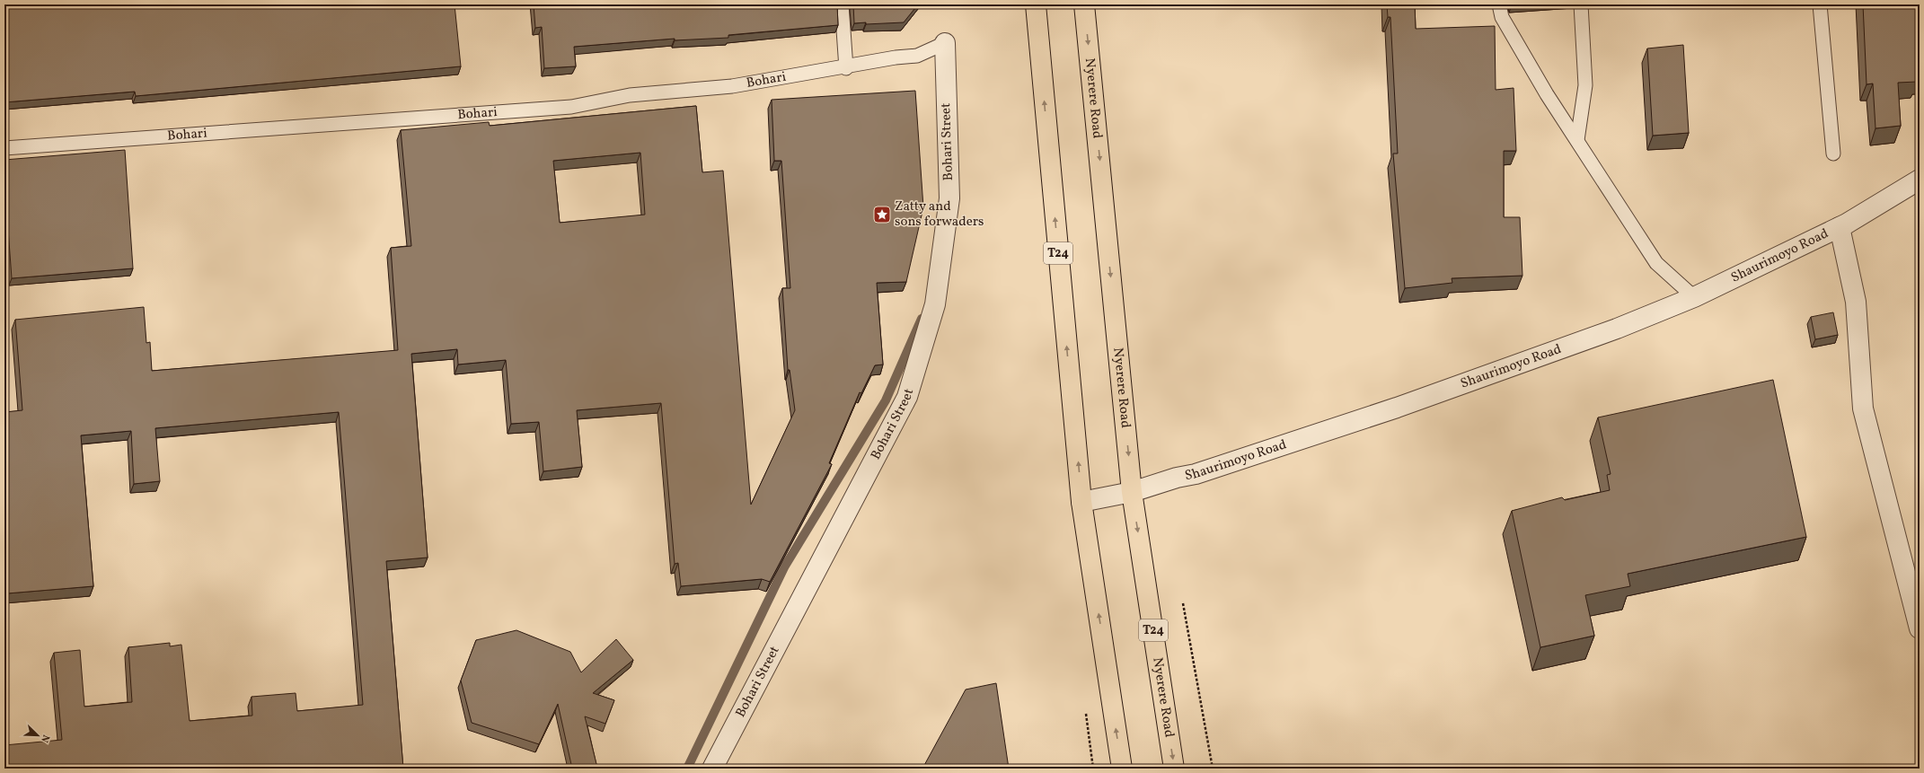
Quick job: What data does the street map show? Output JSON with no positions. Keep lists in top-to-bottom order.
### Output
{
  "streets": {
    "highway": ["Nyerere Road", "T24"],
    "street": ["Bohari Street", "Shaurimoyo Road"],
    "lane": ["Bohari"]
  },
  "crossings": [
    ["Bohari", "Bohari Street"],
    ["Nyerere Road", "Shaurimoyo Road"],
    ["T24", "Shaurimoyo Road"]
  ],
  "places": {
    "place": ["Zatty and sons forwaders"]
  },
  "north": "bottom right"
}
